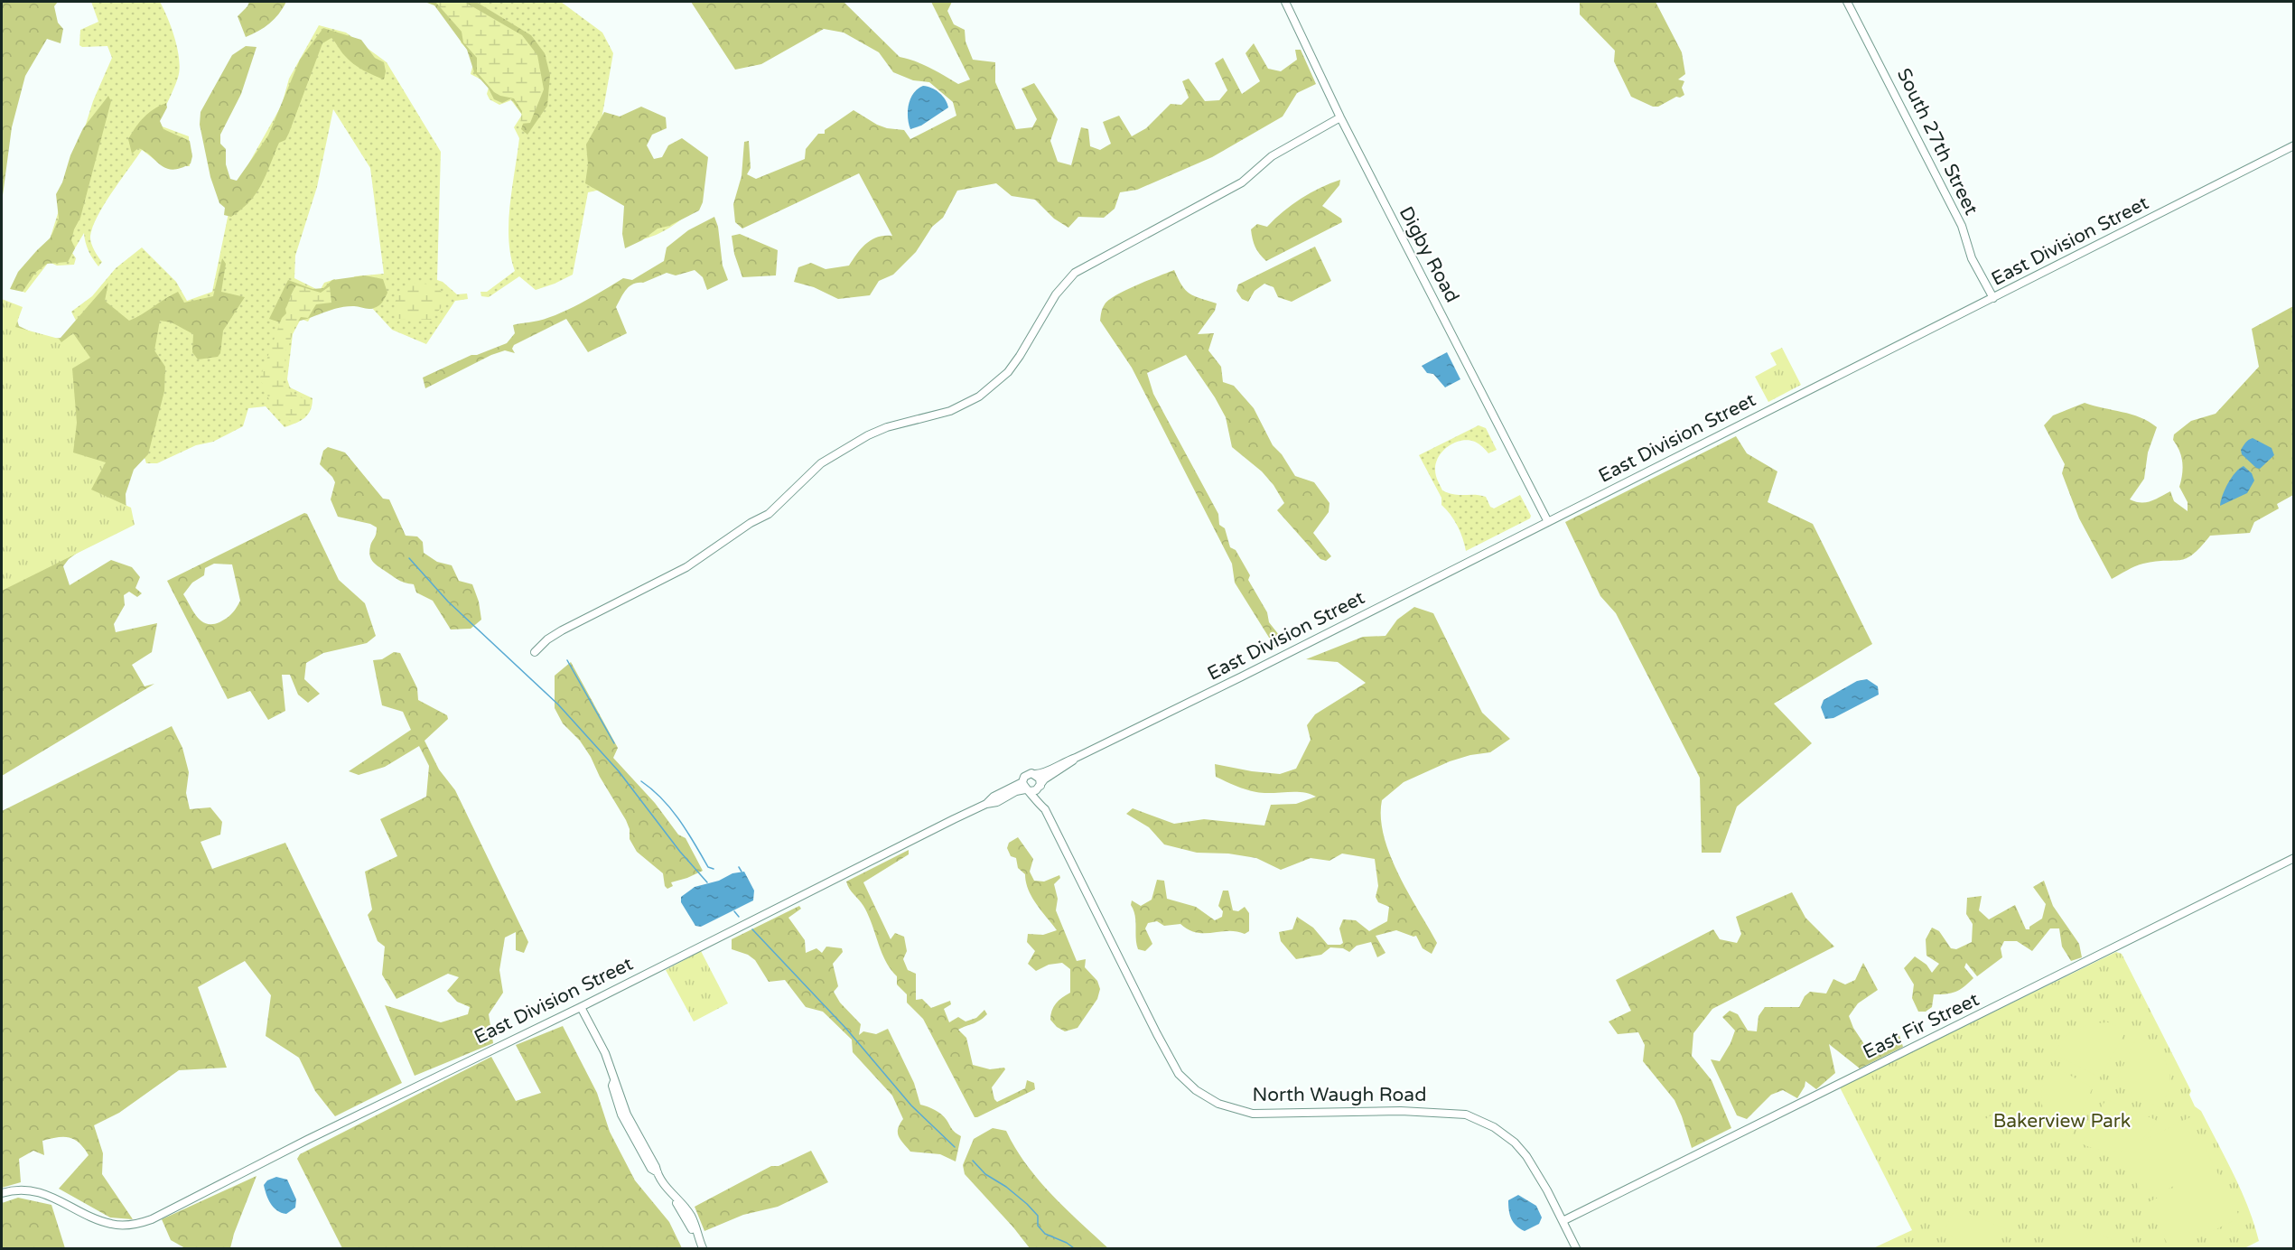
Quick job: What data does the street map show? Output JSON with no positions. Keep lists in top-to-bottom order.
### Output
{
  "streets": {
    "street": [
      "South 27th Street",
      "East Division Street",
      "Digby Road",
      "East Fir Street",
      "North Waugh Road"
    ]
  },
  "crossings": [
    ["South 27th Street", "East Division Street"],
    ["East Division Street", "Digby Road"],
    ["East Division Street", "North Waugh Road"],
    ["East Fir Street", "North Waugh Road"]
  ],
  "parks": ["Bakerview Park"]
}
